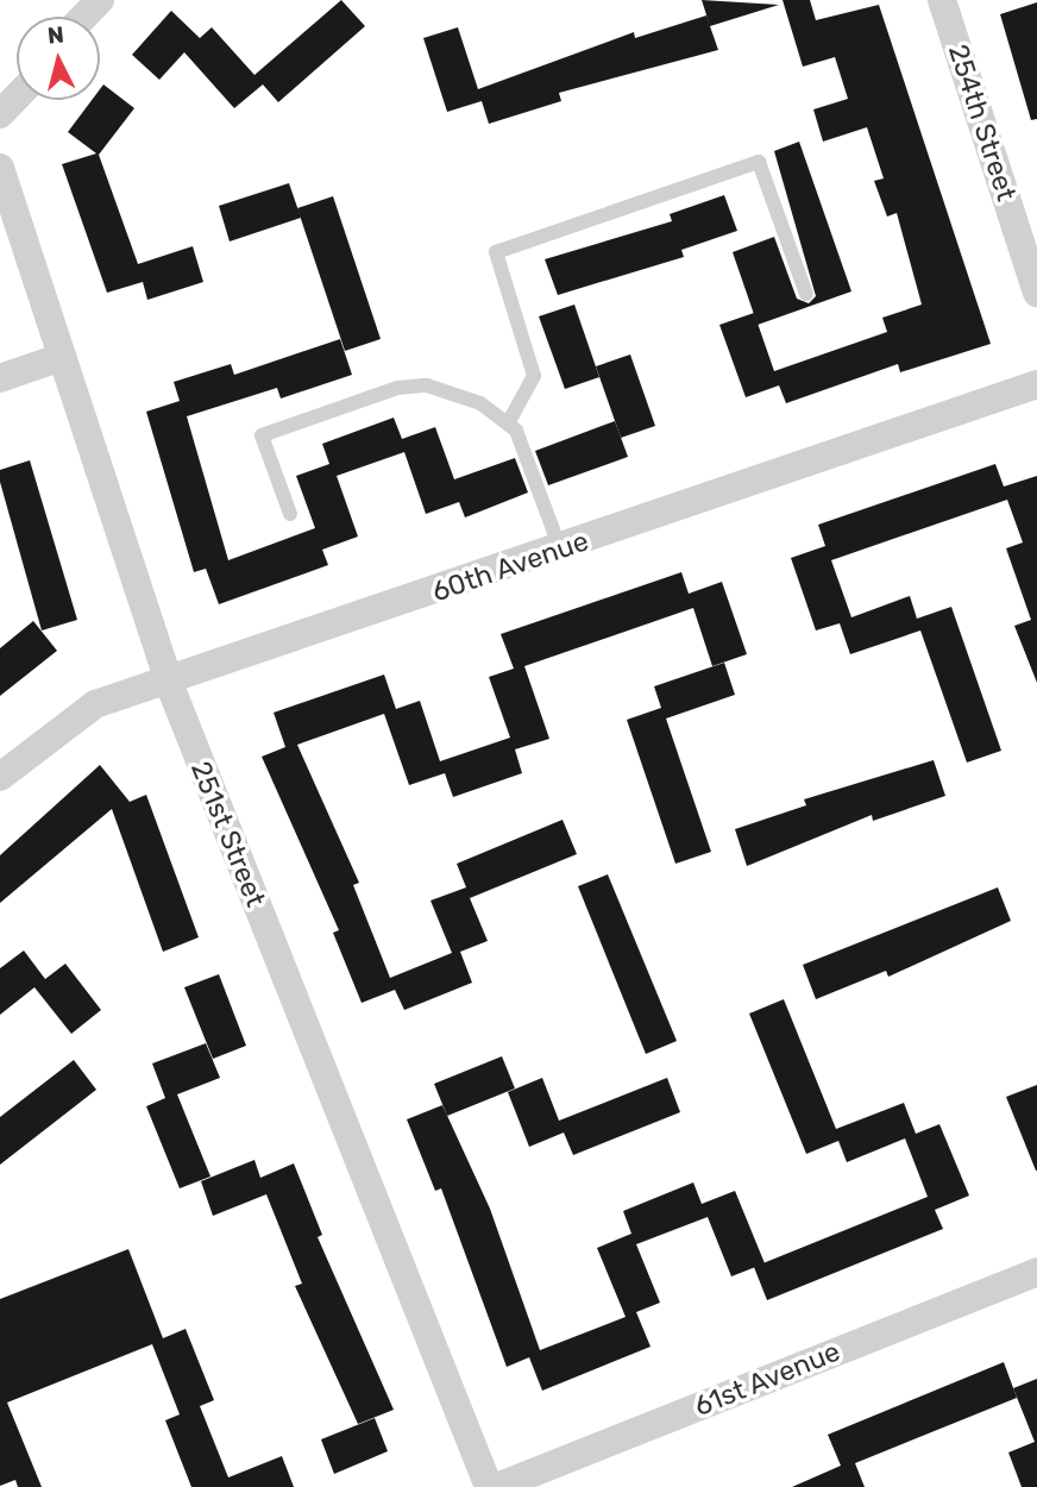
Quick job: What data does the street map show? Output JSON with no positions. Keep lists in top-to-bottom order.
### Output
{
  "streets": {
    "street": [
      "254th Street",
      "60th Avenue",
      "251st Street",
      "61st Avenue"
    ]
  },
  "crossings": [
    ["60th Avenue", "251st Street"]
  ],
  "north": "top"
}
